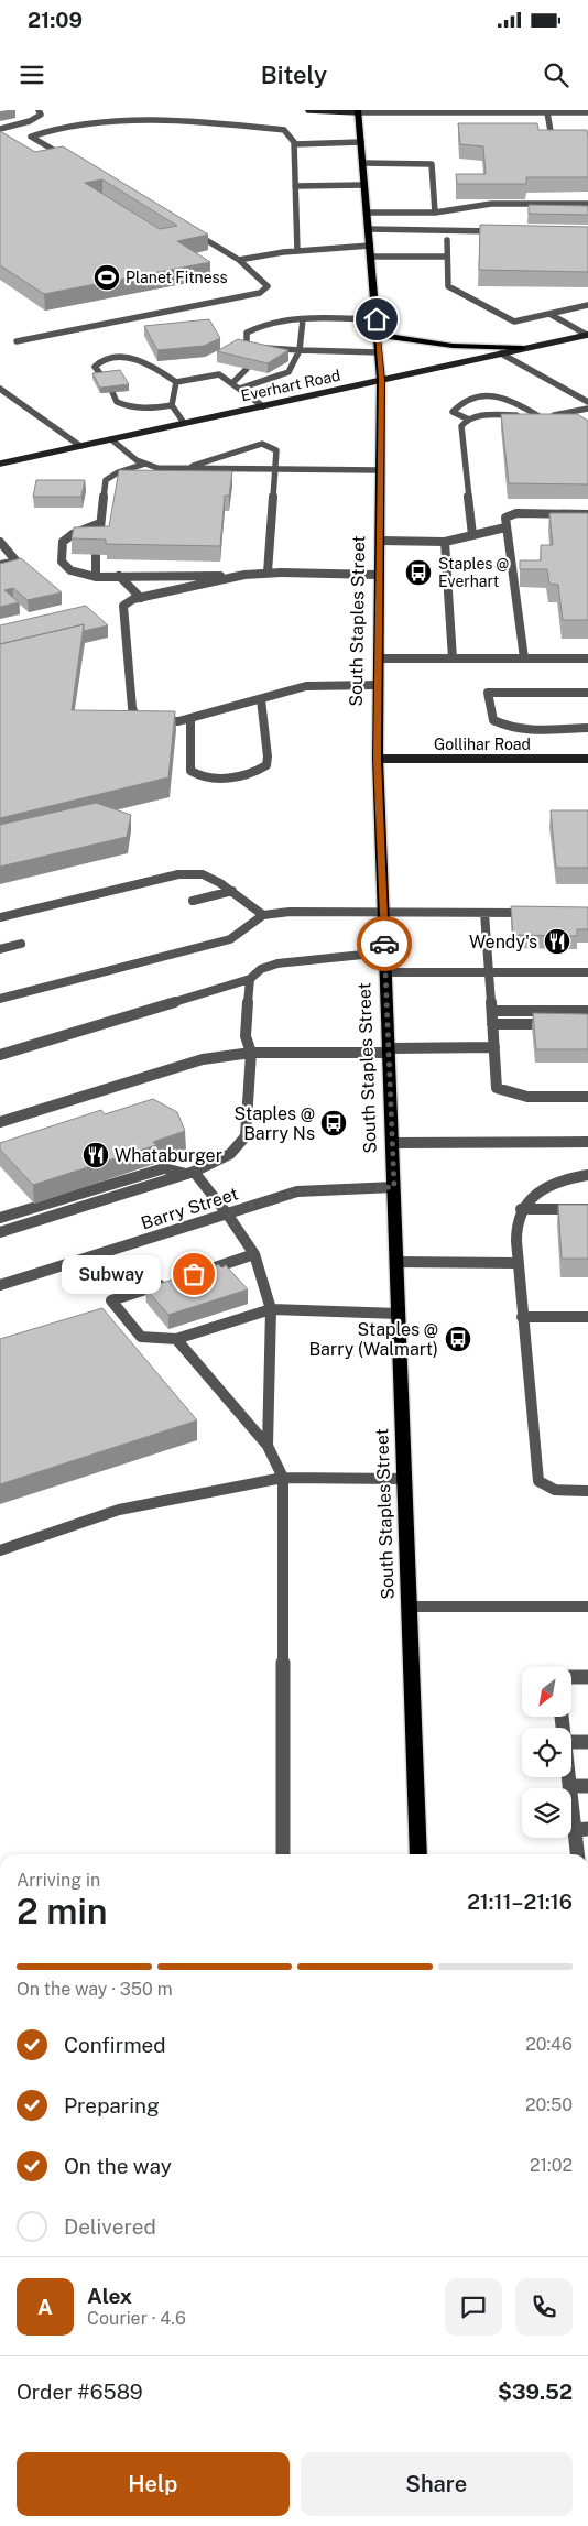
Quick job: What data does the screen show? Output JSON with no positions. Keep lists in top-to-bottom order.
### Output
{
  "streets": {
    "main road": ["Everhart Road", "South Staples Street", "Gollihar Road"],
    "street": ["Barry Street"]
  },
  "crossings": [
    ["Everhart Road", "South Staples Street"],
    ["South Staples Street", "Gollihar Road"],
    ["South Staples Street", "Barry Street"]
  ],
  "places": {
    "sports": ["Planet Fitness"],
    "bus stop": ["Staples @ Everhart", "Staples @ Barry Ns", "Staples @ Barry (Walmart)"],
    "restaurant": ["Wendy's", "Whataburger"],
    "other": ["Subway"]
  },
  "north": "bottom left",
  "page": {
    "status": "21:09",
    "header": "Bitely",
    "bubble": "Subway",
    "heading": ["2 min", "Arriving in", "21:11–21:16"],
    "panel": [
      "Alex",
      "Courier · 4.6",
      "Order #6589",
      "$39.52"
    ],
    "bar": "On the way · 350 m",
    "list": [
      ["Confirmed", "20:46"],
      ["Preparing", "20:50"],
      ["On the way", "21:02"],
      "Delivered"
    ],
    "round": "A",
    "buttons": ["Help", "Share"]
  }
}
